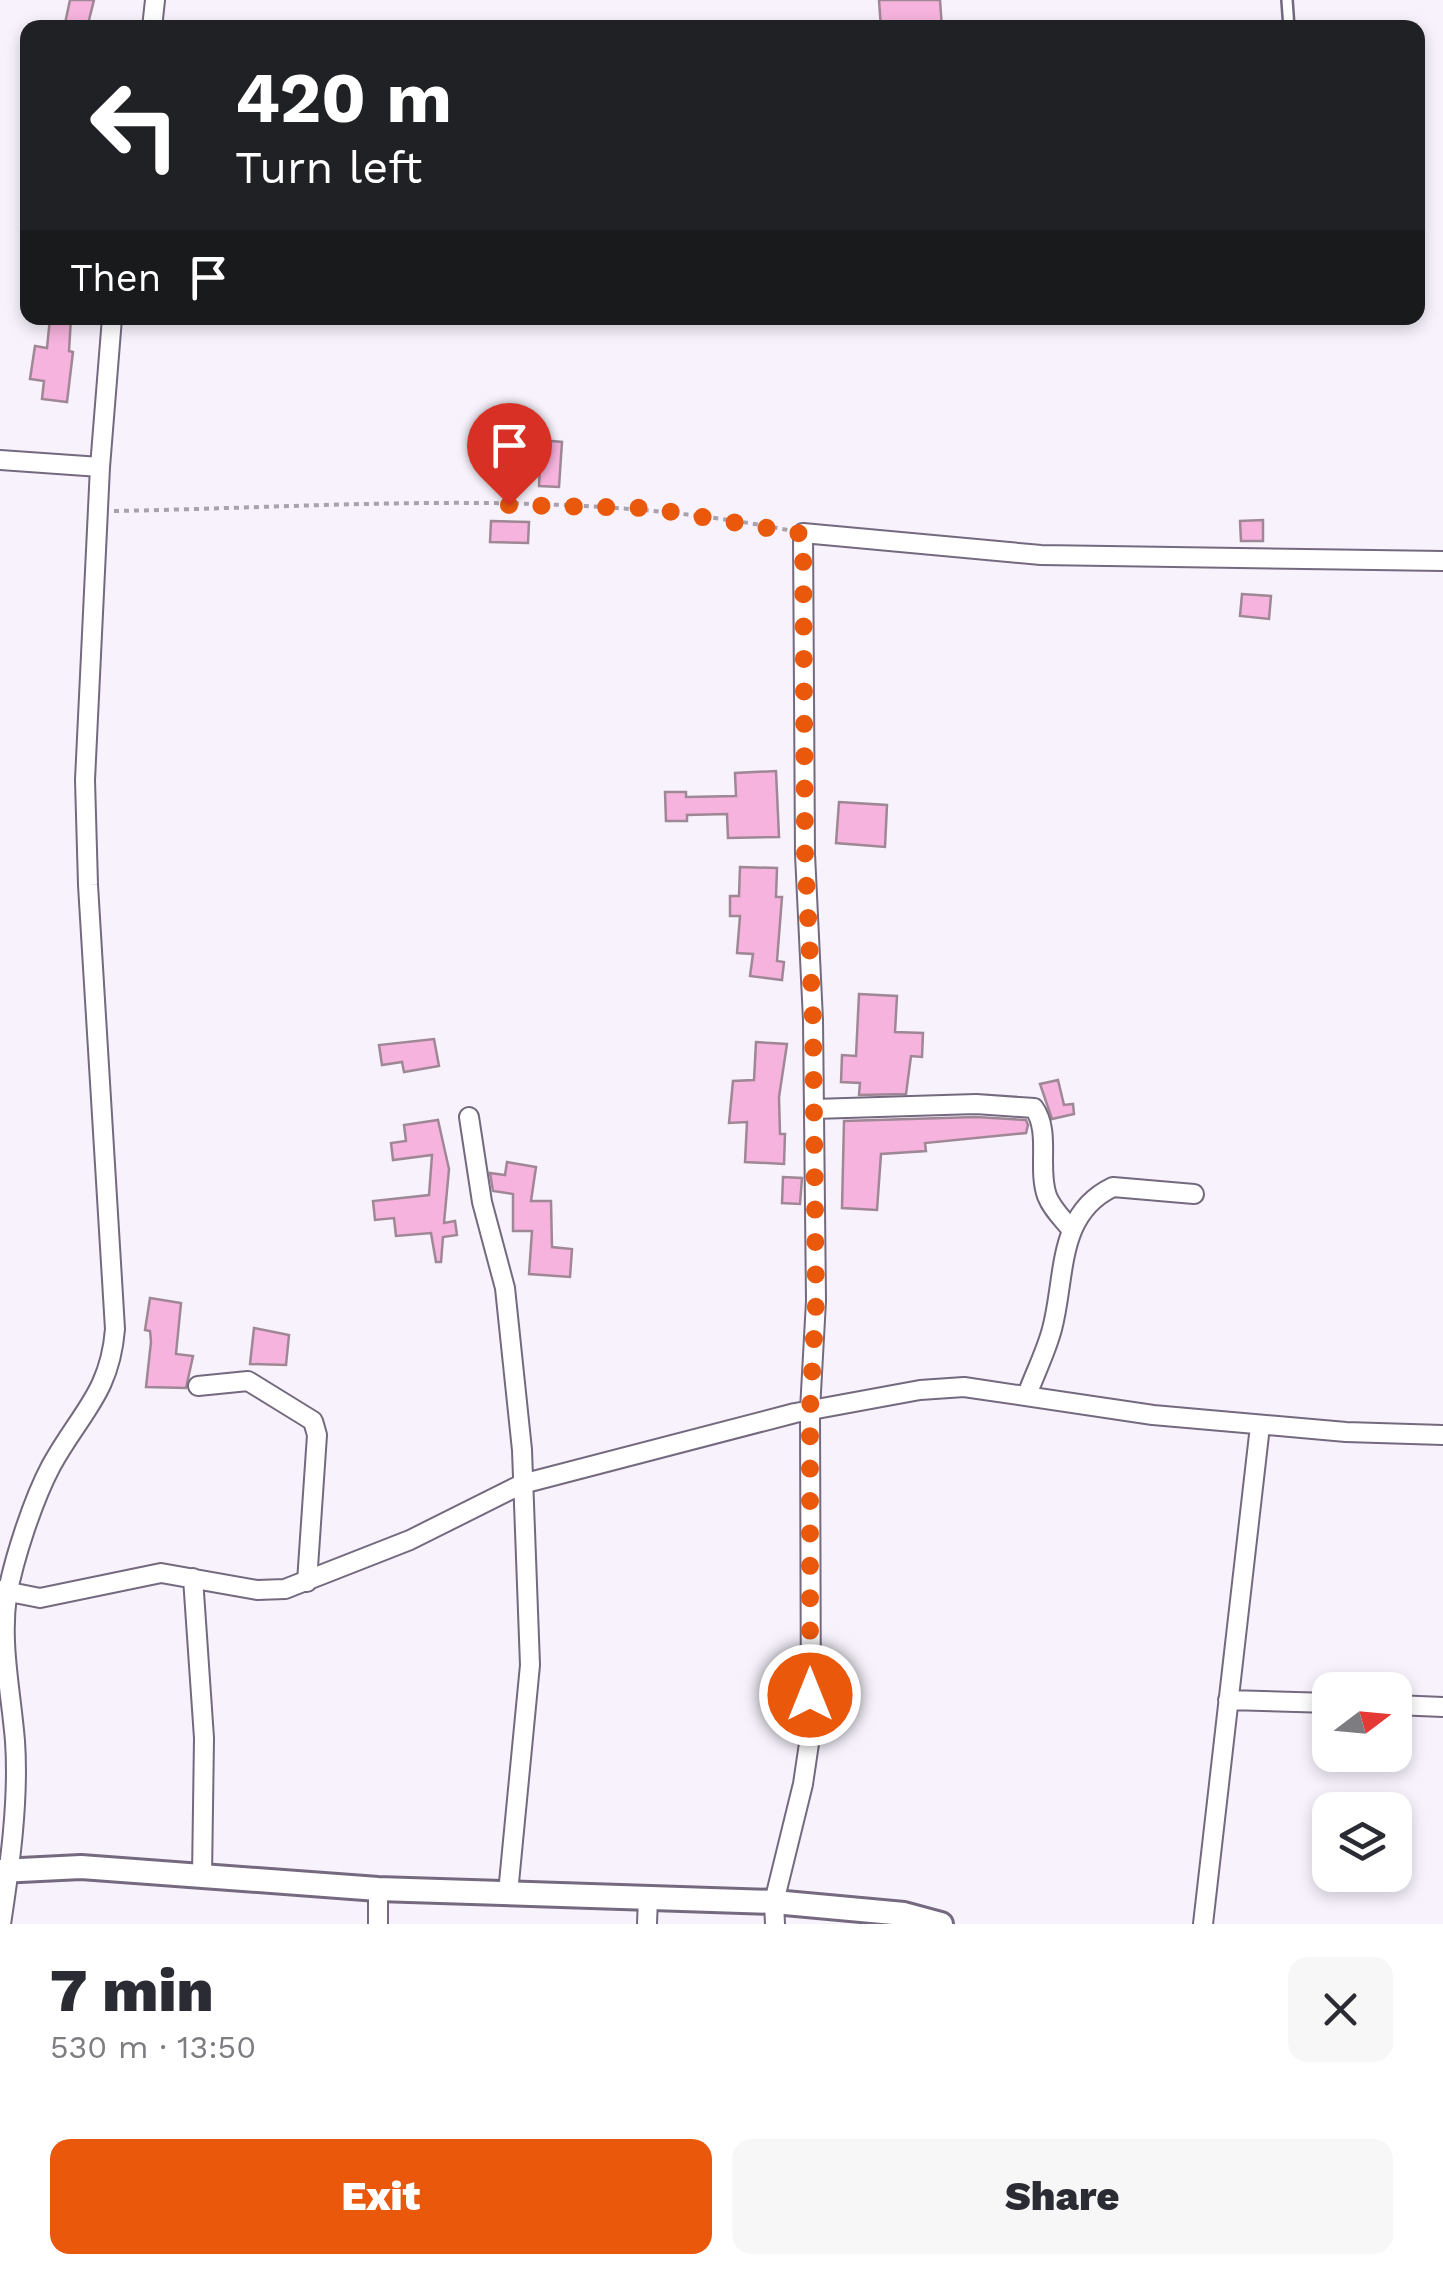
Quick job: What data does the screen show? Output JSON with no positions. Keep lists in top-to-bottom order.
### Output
{
  "north": "right",
  "page": {
    "turn": ["420 m", "Turn left"],
    "then": "Then",
    "heading": ["7 min", "530 m · 13:50"],
    "buttons": ["Exit", "Share"]
  }
}
